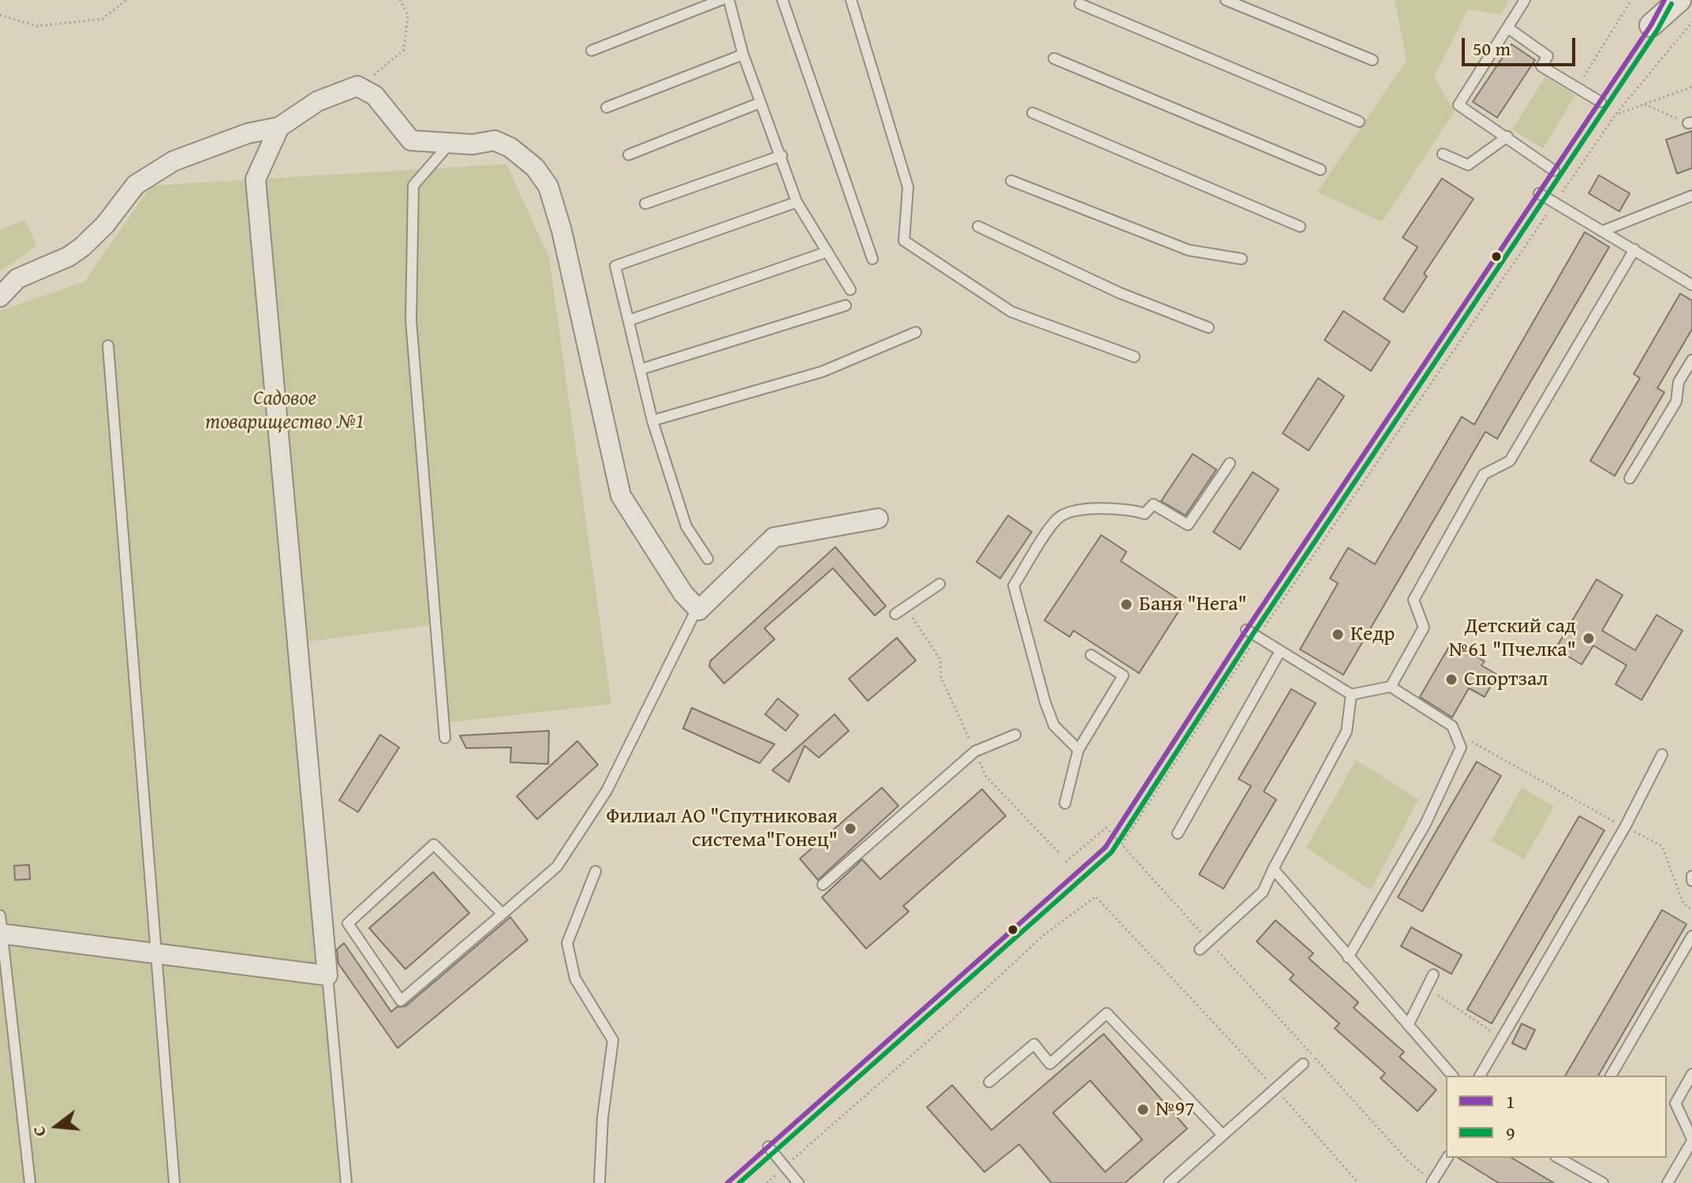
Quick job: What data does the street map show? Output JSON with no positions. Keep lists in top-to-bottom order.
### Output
{
  "parks": ["Садовое товарищество №1"],
  "places": [
    "Баня \"Нега\"",
    "Кедр",
    "Детский сад №61 \"Пчелка\"",
    "Спортзал",
    "Филиал АО \"Спутниковая система\"Гонец\"",
    "№97"
  ],
  "lines": ["transit line 1", "transit line 9"],
  "legend": ["1", "9"],
  "scale_bar": "50 m",
  "north": "left"
}
